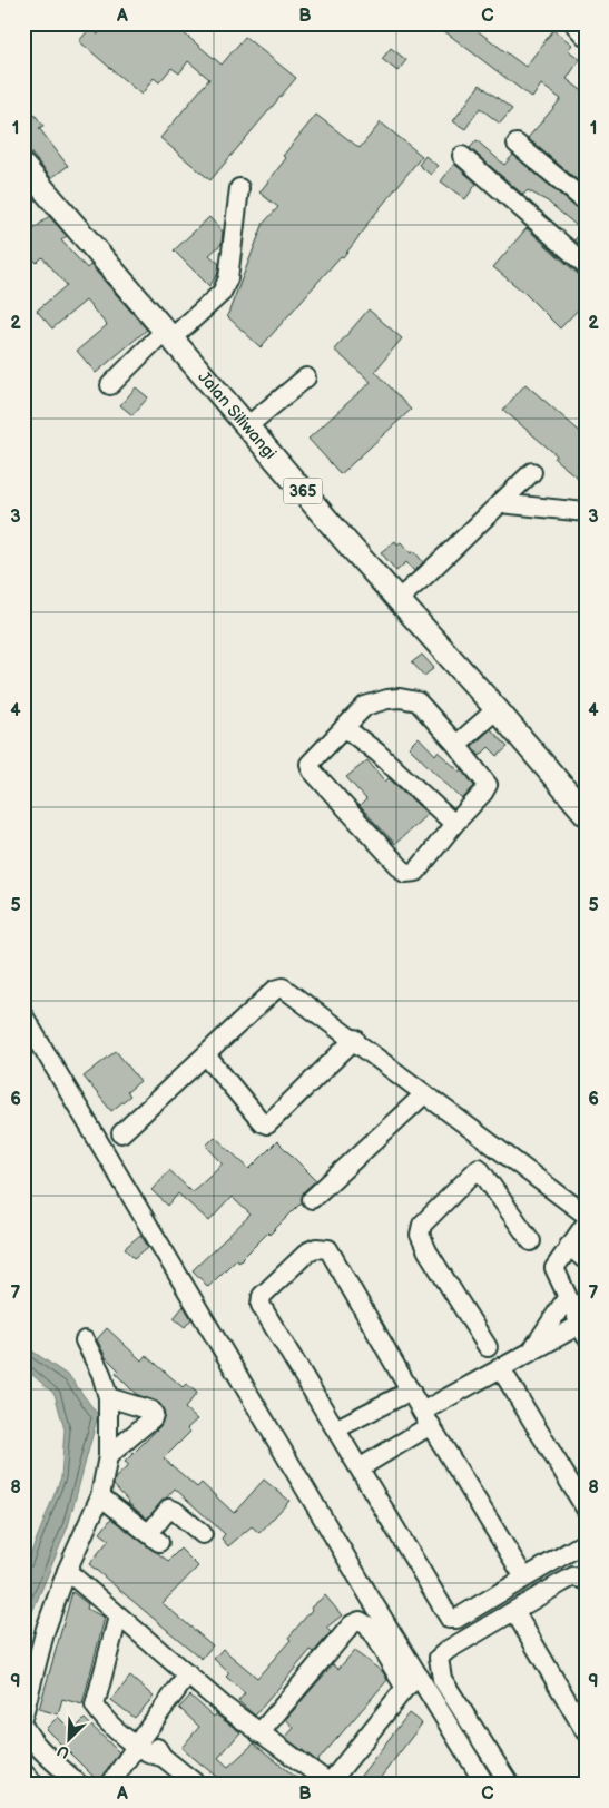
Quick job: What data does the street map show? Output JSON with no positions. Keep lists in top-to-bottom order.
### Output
{
  "streets": {
    "main road": ["Jalan Siliwangi", "365"]
  },
  "north": "bottom left",
  "grid": {
    "columns": ["A", "B", "C"],
    "rows": [
      "1",
      "2",
      "3",
      "4",
      "5",
      "6",
      "7",
      "8",
      "9"
    ]
  }
}
